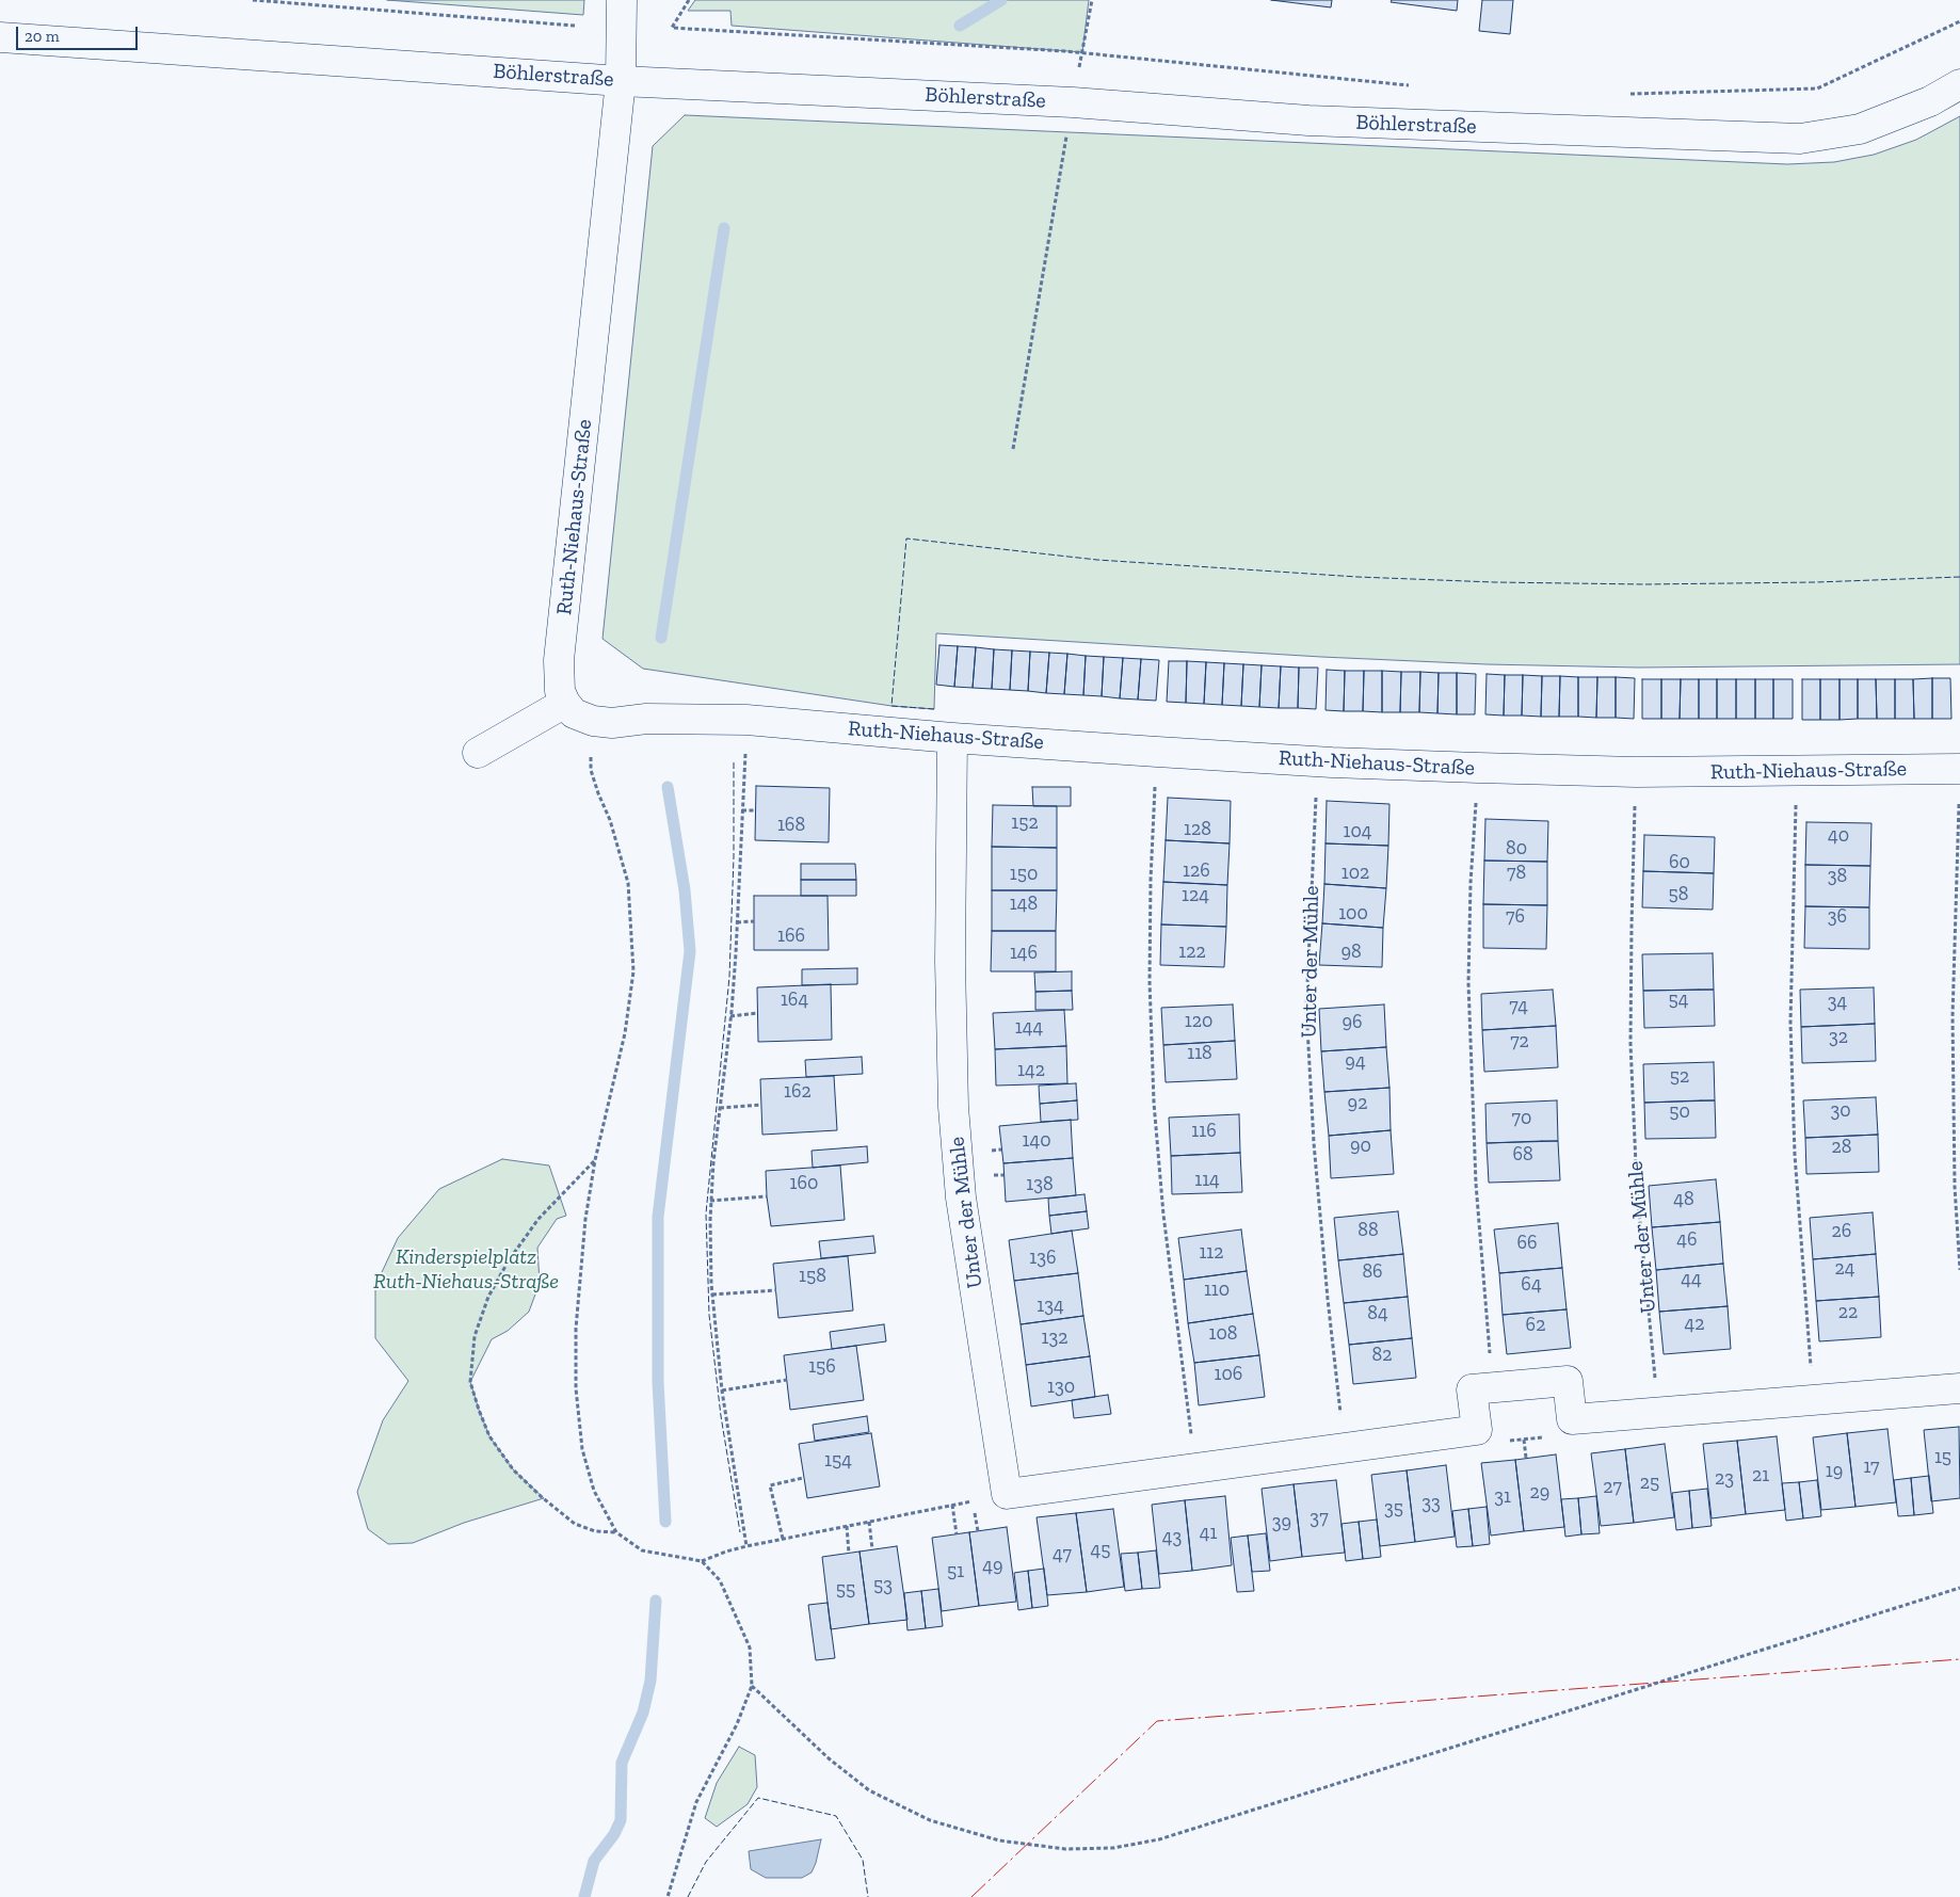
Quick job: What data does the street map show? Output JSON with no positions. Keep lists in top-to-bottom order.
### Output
{
  "streets": {
    "street": ["Böhlerstraße", "Ruth-Niehaus-Straße", "Unter der Mühle"]
  },
  "crossings": [
    ["Böhlerstraße", "Ruth-Niehaus-Straße"],
    ["Ruth-Niehaus-Straße", "Unter der Mühle"]
  ],
  "parks": ["Kinderspielplatz Ruth-Niehaus-Straße"],
  "house_numbers": [
    "152",
    "168",
    "128",
    "104",
    "40",
    "80",
    "60",
    "126",
    "102",
    "78",
    "150",
    "38",
    "58",
    "124",
    "148",
    "100",
    "76",
    "36",
    "166",
    "122",
    "98",
    "146",
    "164",
    "54",
    "34",
    "74",
    "120",
    "96",
    "144",
    "32",
    "72",
    "118",
    "94",
    "142",
    "52",
    "162",
    "92",
    "30",
    "50",
    "70",
    "116",
    "140",
    "90",
    "28",
    "68",
    "114",
    "160",
    "138",
    "48",
    "88",
    "26",
    "46",
    "66",
    "112",
    "136",
    "24",
    "86",
    "158",
    "44",
    "64",
    "110",
    "134",
    "22",
    "84",
    "42",
    "62",
    "108",
    "132",
    "82",
    "156",
    "106",
    "130",
    "15",
    "154",
    "17",
    "19",
    "21",
    "23",
    "25",
    "27",
    "29",
    "31",
    "33",
    "35",
    "37",
    "39",
    "41",
    "43",
    "45",
    "47",
    "49",
    "51",
    "53",
    "55"
  ],
  "scale_bar": "20 m"
}
